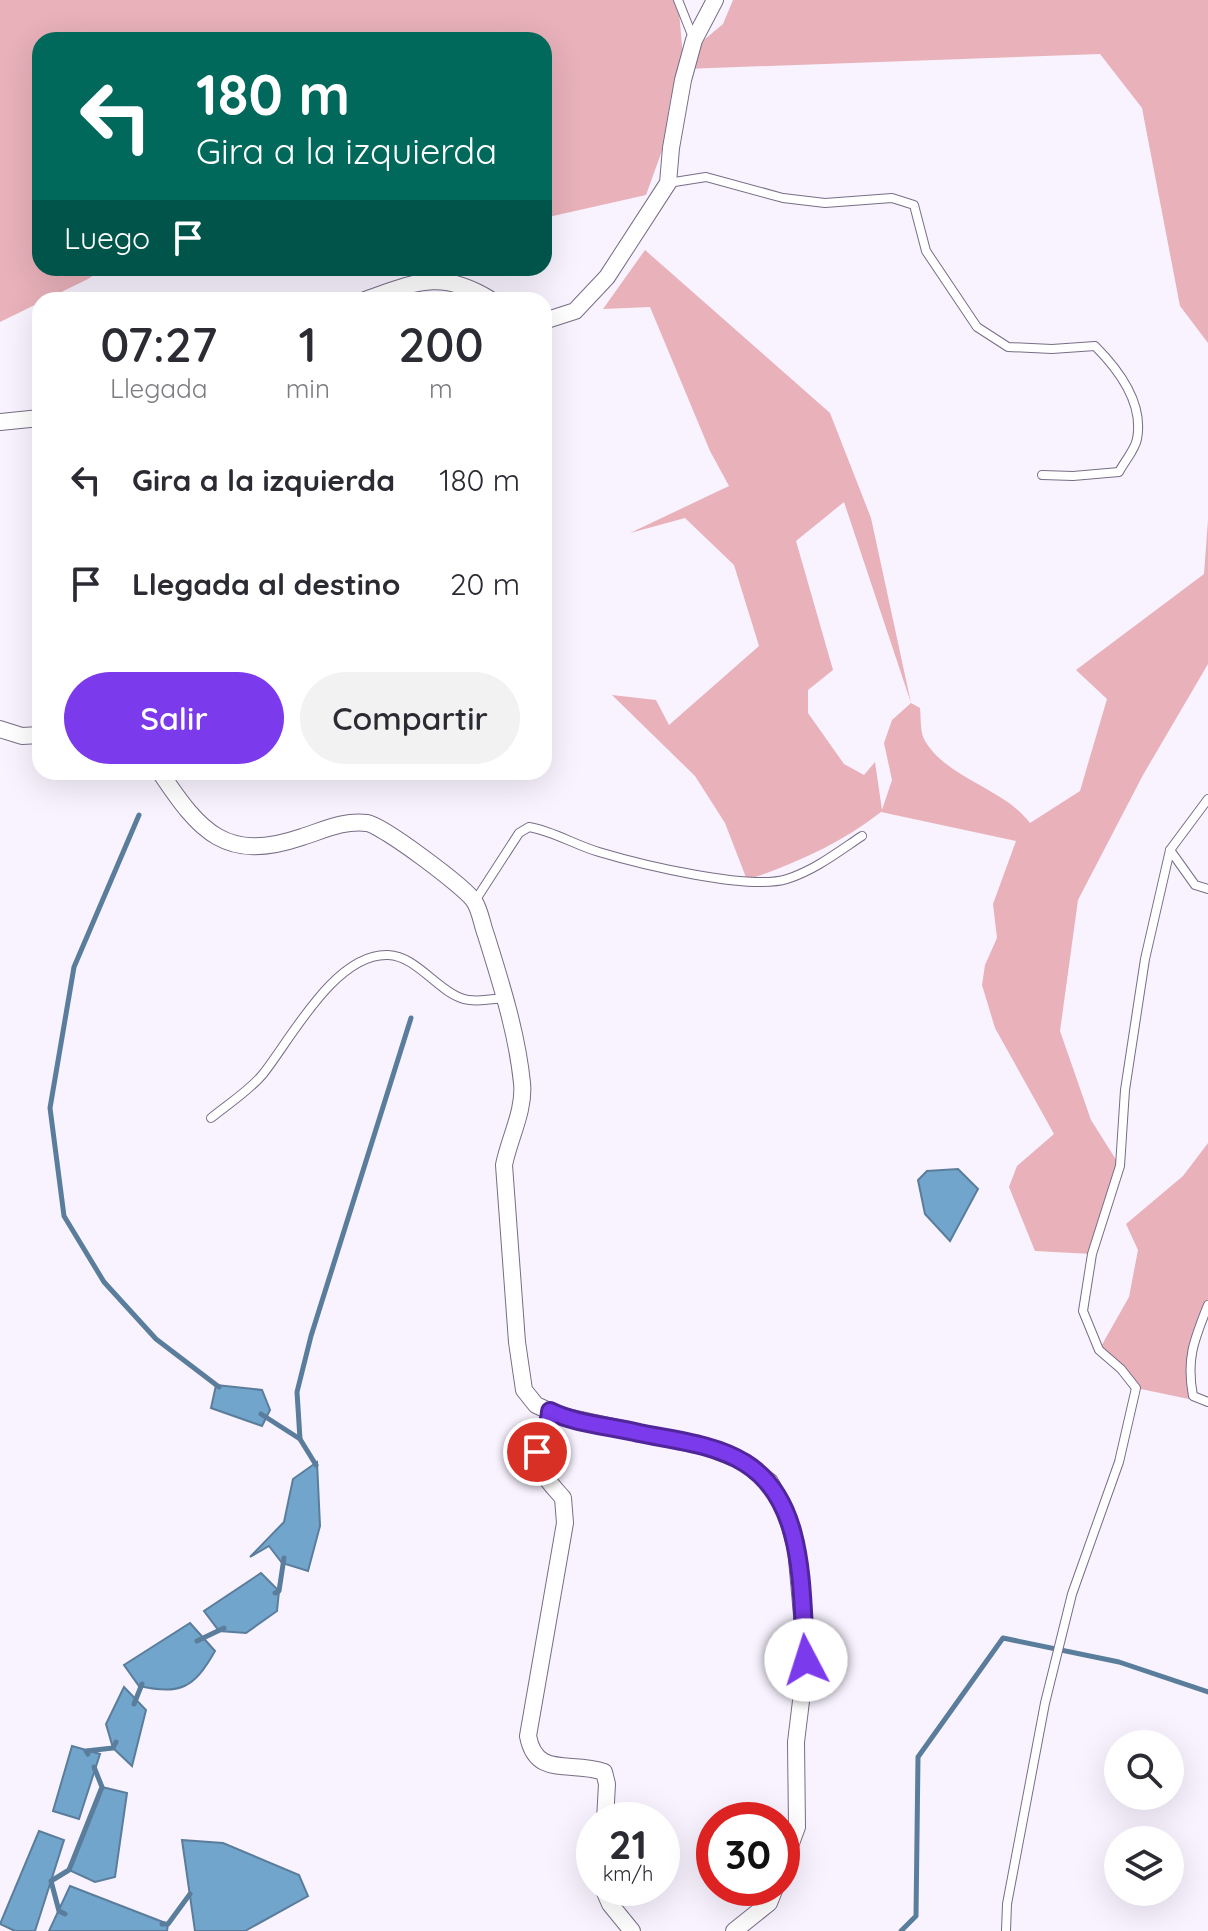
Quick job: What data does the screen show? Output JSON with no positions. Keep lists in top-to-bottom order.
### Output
{
  "page": {
    "turn": ["180 m", "Gira a la izquierda"],
    "then": "Luego",
    "eta": [
      "07:27",
      "Llegada",
      "1",
      "min",
      "200",
      "m"
    ],
    "list": [
      {
        "name": "Gira a la izquierda",
        "value": "180 m"
      },
      {
        "name": "Llegada al destino",
        "value": "20 m"
      }
    ],
    "buttons": ["Salir", "Compartir"],
    "speed": "21 km/h",
    "limit": "30"
  }
}
